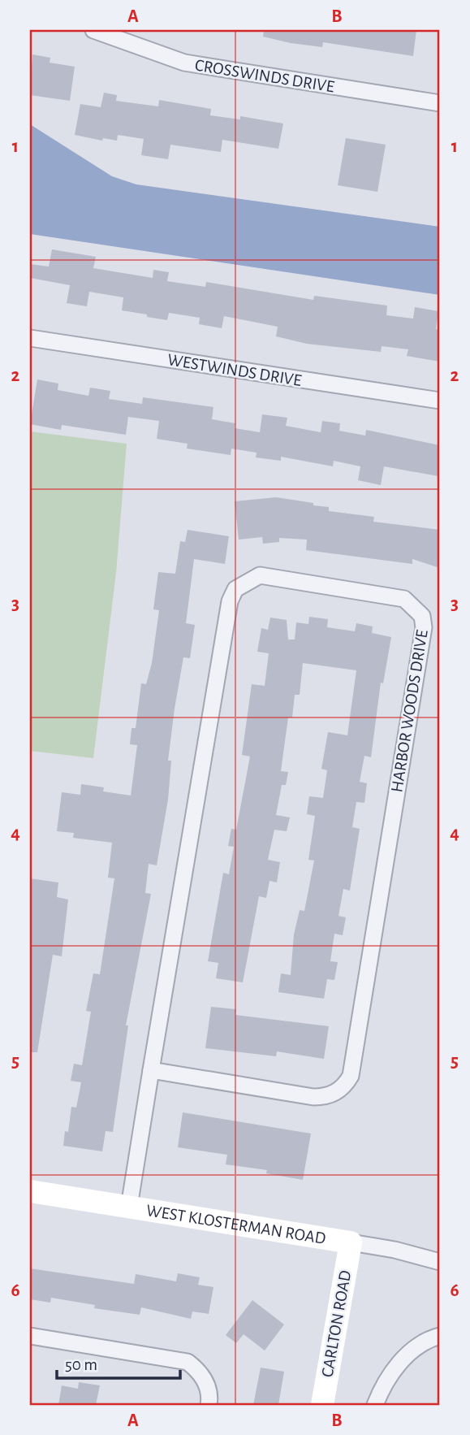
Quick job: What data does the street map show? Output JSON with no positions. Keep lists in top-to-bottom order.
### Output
{
  "streets": {
    "street": [
      "CROSSWINDS DRIVE",
      "WESTWINDS DRIVE",
      "HARBOR WOODS DRIVE",
      "WEST KLOSTERMAN ROAD",
      "CARLTON ROAD"
    ]
  },
  "crossings": [
    ["HARBOR WOODS DRIVE", "WEST KLOSTERMAN ROAD"],
    ["WEST KLOSTERMAN ROAD", "CARLTON ROAD"]
  ],
  "scale_bar": "50 m",
  "grid": {
    "columns": ["A", "B"],
    "rows": [
      "1",
      "2",
      "3",
      "4",
      "5",
      "6"
    ]
  }
}
